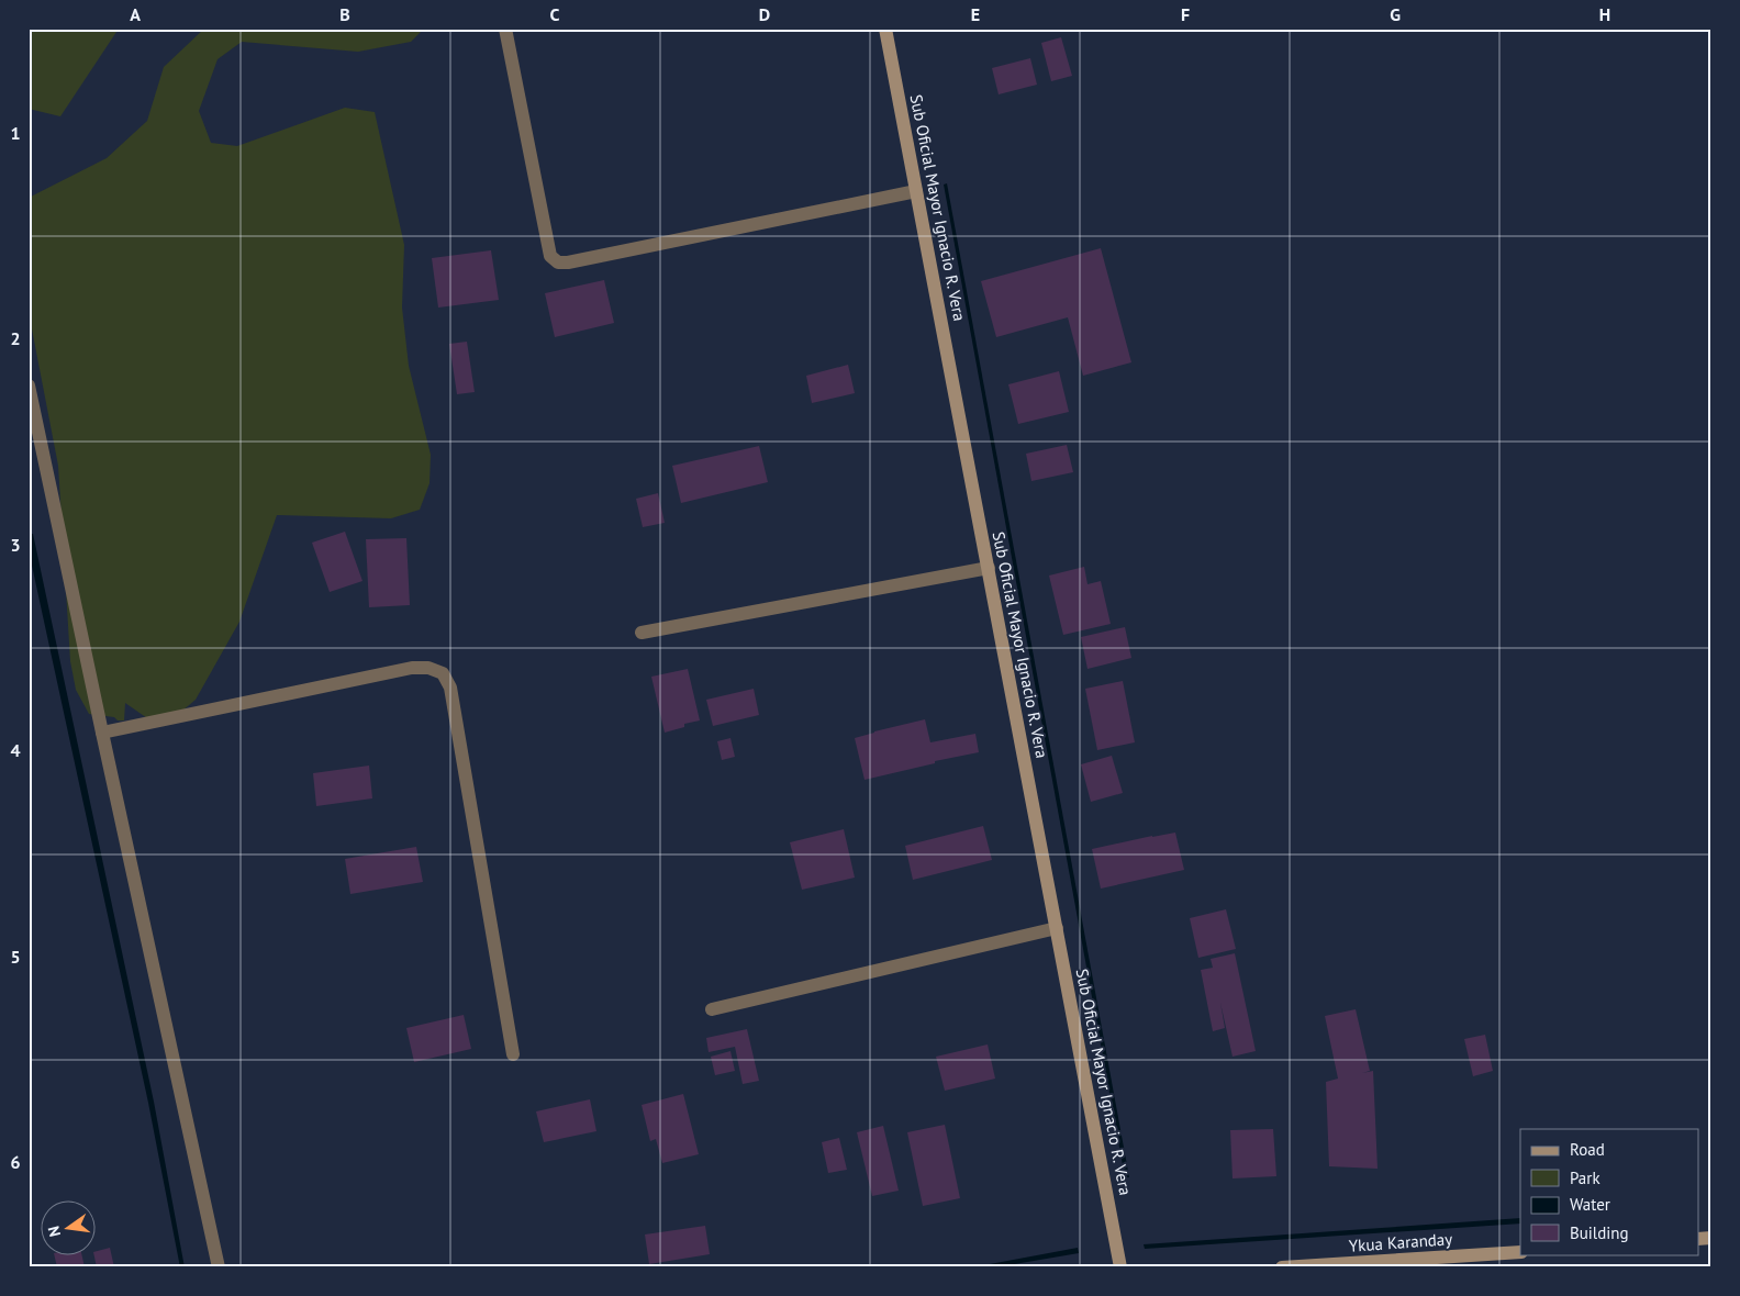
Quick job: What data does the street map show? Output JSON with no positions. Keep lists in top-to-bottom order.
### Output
{
  "streets": {
    "street": ["Sub Oficial Mayor Ignacio R. Vera", "Ykua Karanday"]
  },
  "legend": [
    "Road",
    "Park",
    "Water",
    "Building"
  ],
  "north": "left",
  "grid": {
    "columns": [
      "A",
      "B",
      "C",
      "D",
      "E",
      "F",
      "G",
      "H"
    ],
    "rows": [
      "1",
      "2",
      "3",
      "4",
      "5",
      "6"
    ]
  }
}
